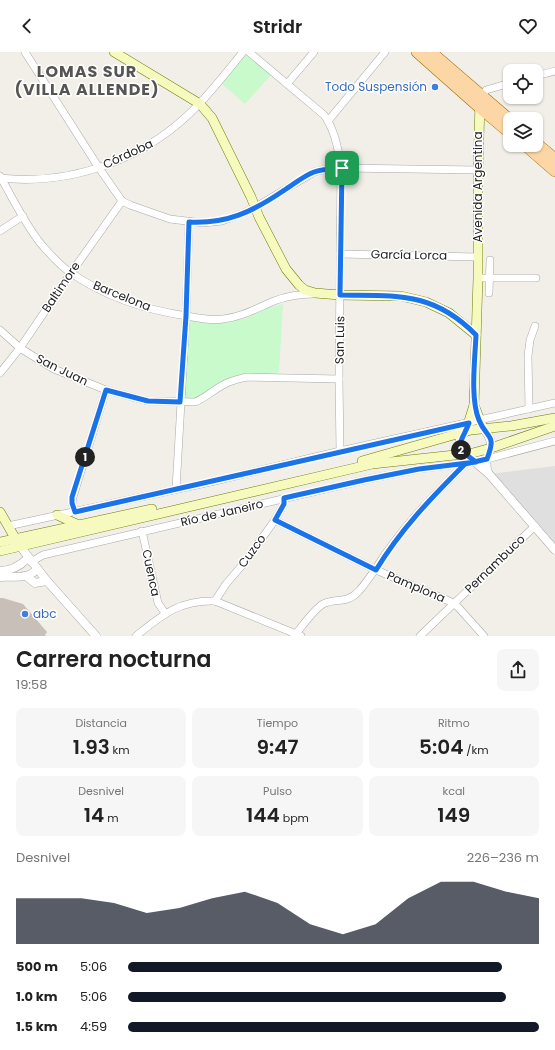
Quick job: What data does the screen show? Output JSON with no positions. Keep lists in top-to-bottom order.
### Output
{
  "streets": {
    "main road": ["Avenida Argentina"],
    "street": [
      "Córdoba",
      "García Lorca",
      "Baltimore",
      "Barcelona",
      "San Luis",
      "San Juan",
      "Río de Janeiro",
      "Cuzco",
      "Pernambuco",
      "Cuenca",
      "Pamplona"
    ]
  },
  "crossings": [
    ["Córdoba", "Barcelona"],
    ["Avenida Argentina", "García Lorca"],
    ["García Lorca", "San Luis"],
    ["Baltimore", "Barcelona"],
    ["Baltimore", "San Juan"],
    ["San Luis", "San Juan"],
    ["Río de Janeiro", "Cuzco"],
    ["Río de Janeiro", "Cuenca"],
    ["Cuzco", "Pamplona"],
    ["Pernambuco", "Pamplona"]
  ],
  "districts": ["LOMAS SUR (VILLA ALLENDE)"],
  "places": ["Todo Suspensión", "abc"],
  "page": {
    "header": "Stridr",
    "pins": ["2", "1"],
    "heading": ["Carrera nocturna", "19:58"],
    "stats": [
      ["Distancia", "1.93 km"],
      ["Tiempo", "9:47"],
      ["Ritmo", "5:04 /km"],
      ["Desnivel", "14 m"],
      ["Pulso", "144 bpm"],
      ["kcal", "149"]
    ],
    "chart": ["Desnivel", "226–236 m"],
    "list": [
      {
        "name": "500 m",
        "note": "5:06"
      },
      {
        "name": "1.0 km",
        "note": "5:06"
      },
      {
        "name": "1.5 km",
        "note": "4:59"
      }
    ]
  }
}
